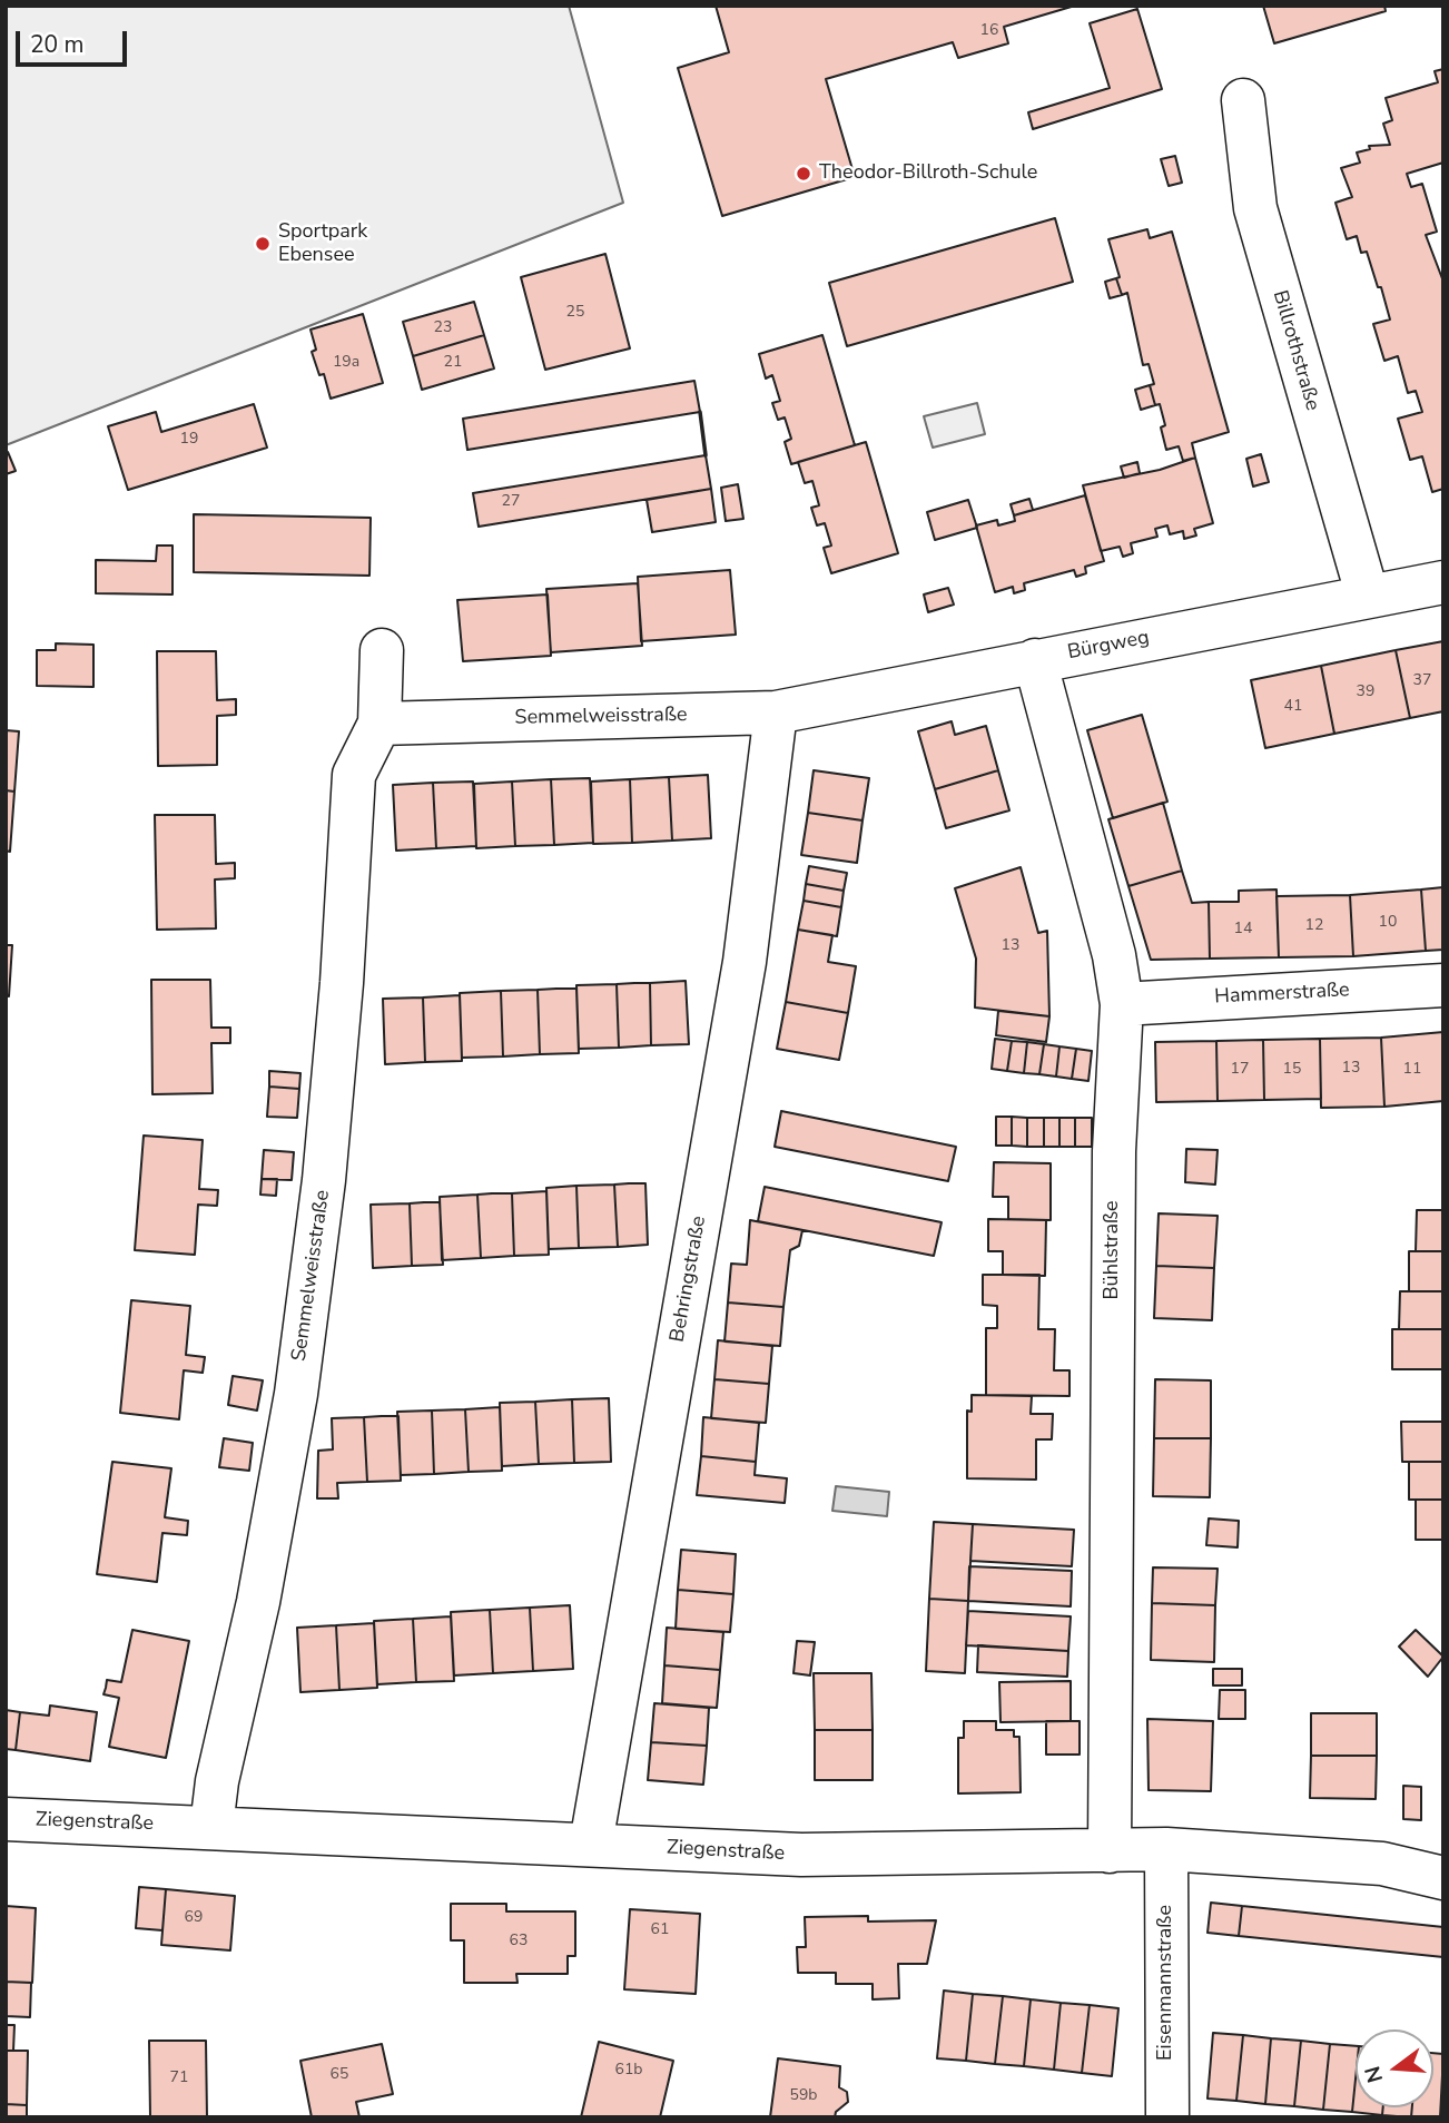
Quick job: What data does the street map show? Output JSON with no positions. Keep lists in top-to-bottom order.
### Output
{
  "streets": {
    "street": [
      "Billrothstraße",
      "Bürgweg",
      "Semmelweisstraße",
      "Hammerstraße",
      "Bühlstraße",
      "Behringstraße",
      "Ziegenstraße",
      "Eisenmannstraße"
    ]
  },
  "crossings": [
    ["Billrothstraße", "Bürgweg"],
    ["Bürgweg", "Semmelweisstraße"],
    ["Bürgweg", "Bühlstraße"],
    ["Bürgweg", "Behringstraße"],
    ["Semmelweisstraße", "Behringstraße"],
    ["Semmelweisstraße", "Ziegenstraße"],
    ["Hammerstraße", "Bühlstraße"],
    ["Bühlstraße", "Ziegenstraße"],
    ["Behringstraße", "Ziegenstraße"],
    ["Ziegenstraße", "Eisenmannstraße"]
  ],
  "places": ["Theodor-Billroth-Schule", "Sportpark Ebensee"],
  "house_numbers": [
    "16",
    "25",
    "23",
    "19a",
    "21",
    "19",
    "27",
    "37",
    "39",
    "41",
    "10",
    "12",
    "14",
    "13",
    "13",
    "17",
    "15",
    "11",
    "69",
    "61",
    "63",
    "61b",
    "65",
    "71",
    "59b"
  ],
  "scale_bar": "20 m",
  "north": "left"
}
